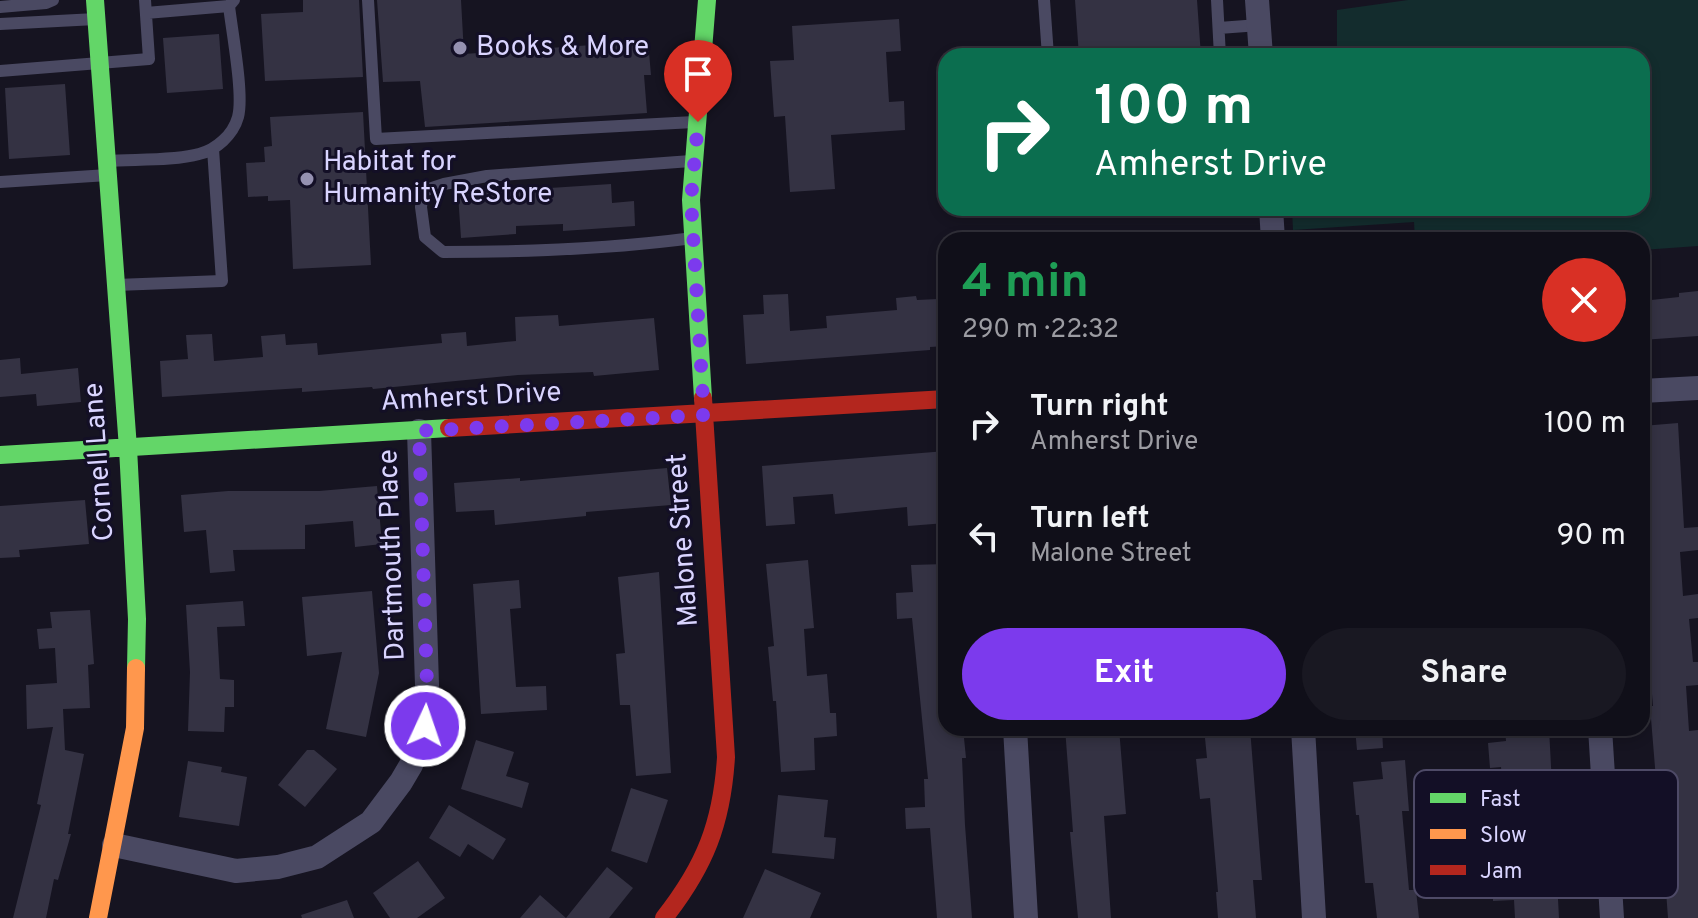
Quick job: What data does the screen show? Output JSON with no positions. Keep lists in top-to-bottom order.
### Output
{
  "streets": {
    "street": [
      "Amherst Drive",
      "Cornell Lane",
      "Malone Street",
      "Dartmouth Place"
    ]
  },
  "crossings": [
    ["Amherst Drive", "Cornell Lane"],
    ["Amherst Drive", "Malone Street"],
    ["Amherst Drive", "Dartmouth Place"],
    ["Cornell Lane", "Dartmouth Place"]
  ],
  "places": ["Books & More", "Habitat for Humanity ReStore"],
  "legend": ["Fast", "Slow", "Jam"],
  "page": {
    "turn": ["100 m", "Amherst Drive"],
    "heading": ["4 min", "290 m · 22:32"],
    "list": [
      {
        "name": "Turn right",
        "note": "Amherst Drive",
        "value": "100 m"
      },
      {
        "name": "Turn left",
        "note": "Malone Street",
        "value": "90 m"
      }
    ],
    "buttons": ["Exit", "Share"]
  }
}
